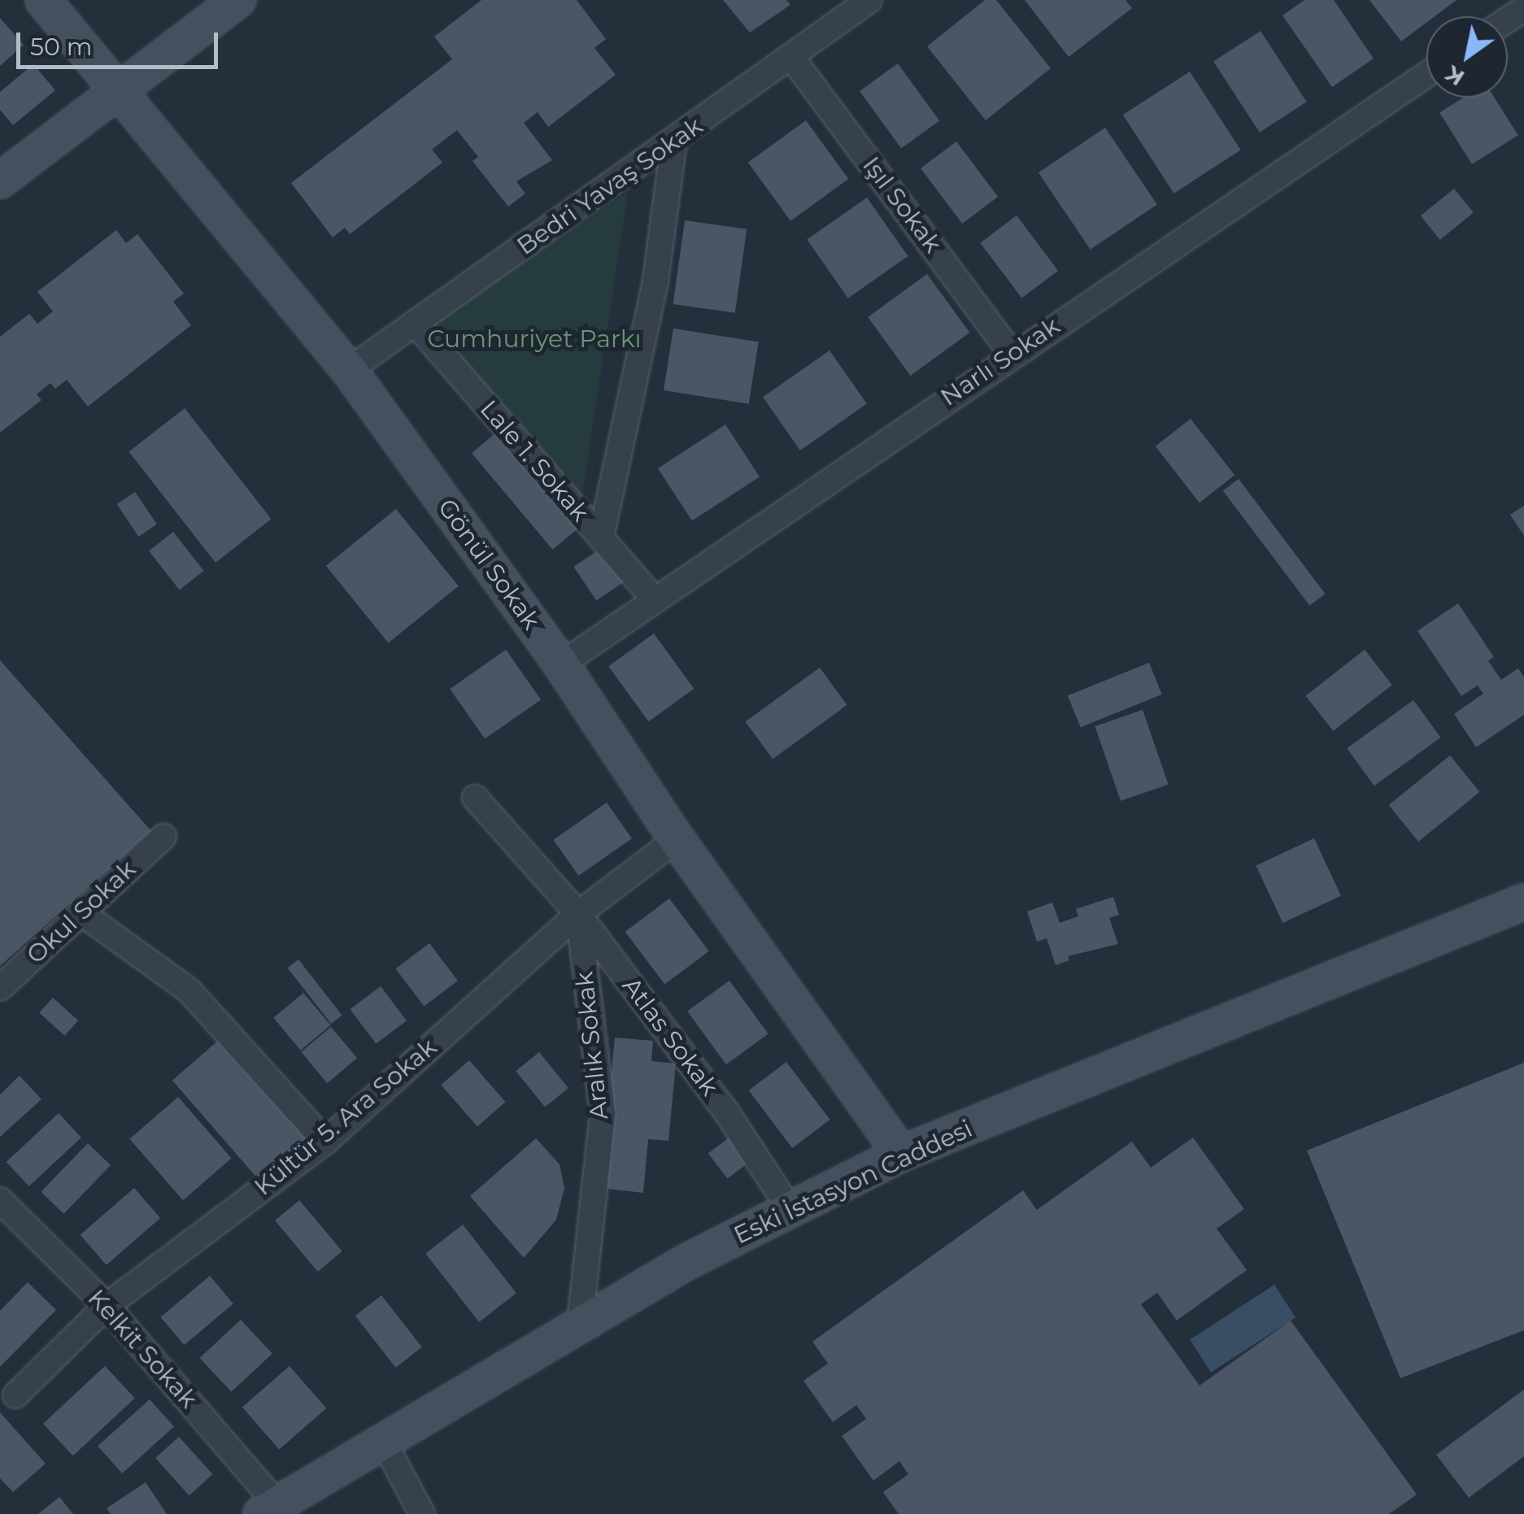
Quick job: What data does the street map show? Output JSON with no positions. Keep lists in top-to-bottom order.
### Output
{
  "streets": {
    "street": [
      "Bedri Yavaş Sokak",
      "Işıl Sokak",
      "Narlı Sokak",
      "Lale 1. Sokak",
      "Gönül Sokak",
      "Okul Sokak",
      "Atlas Sokak",
      "Aralık Sokak",
      "Kültür 5. Ara Sokak",
      "Eski İstasyon Caddesi",
      "Kelkit Sokak"
    ]
  },
  "crossings": [
    ["Bedri Yavaş Sokak", "Işıl Sokak"],
    ["Bedri Yavaş Sokak", "Lale 1. Sokak"],
    ["Bedri Yavaş Sokak", "Gönül Sokak"],
    ["Işıl Sokak", "Narlı Sokak"],
    ["Narlı Sokak", "Lale 1. Sokak"],
    ["Narlı Sokak", "Gönül Sokak"],
    ["Gönül Sokak", "Kültür 5. Ara Sokak"],
    ["Gönül Sokak", "Eski İstasyon Caddesi"],
    ["Atlas Sokak", "Aralık Sokak"],
    ["Atlas Sokak", "Kültür 5. Ara Sokak"],
    ["Atlas Sokak", "Eski İstasyon Caddesi"],
    ["Aralık Sokak", "Kültür 5. Ara Sokak"],
    ["Aralık Sokak", "Eski İstasyon Caddesi"],
    ["Kültür 5. Ara Sokak", "Kelkit Sokak"],
    ["Eski İstasyon Caddesi", "Kelkit Sokak"]
  ],
  "parks": ["Cumhuriyet Parkı"],
  "scale_bar": "50 m",
  "north": "bottom left"
}
